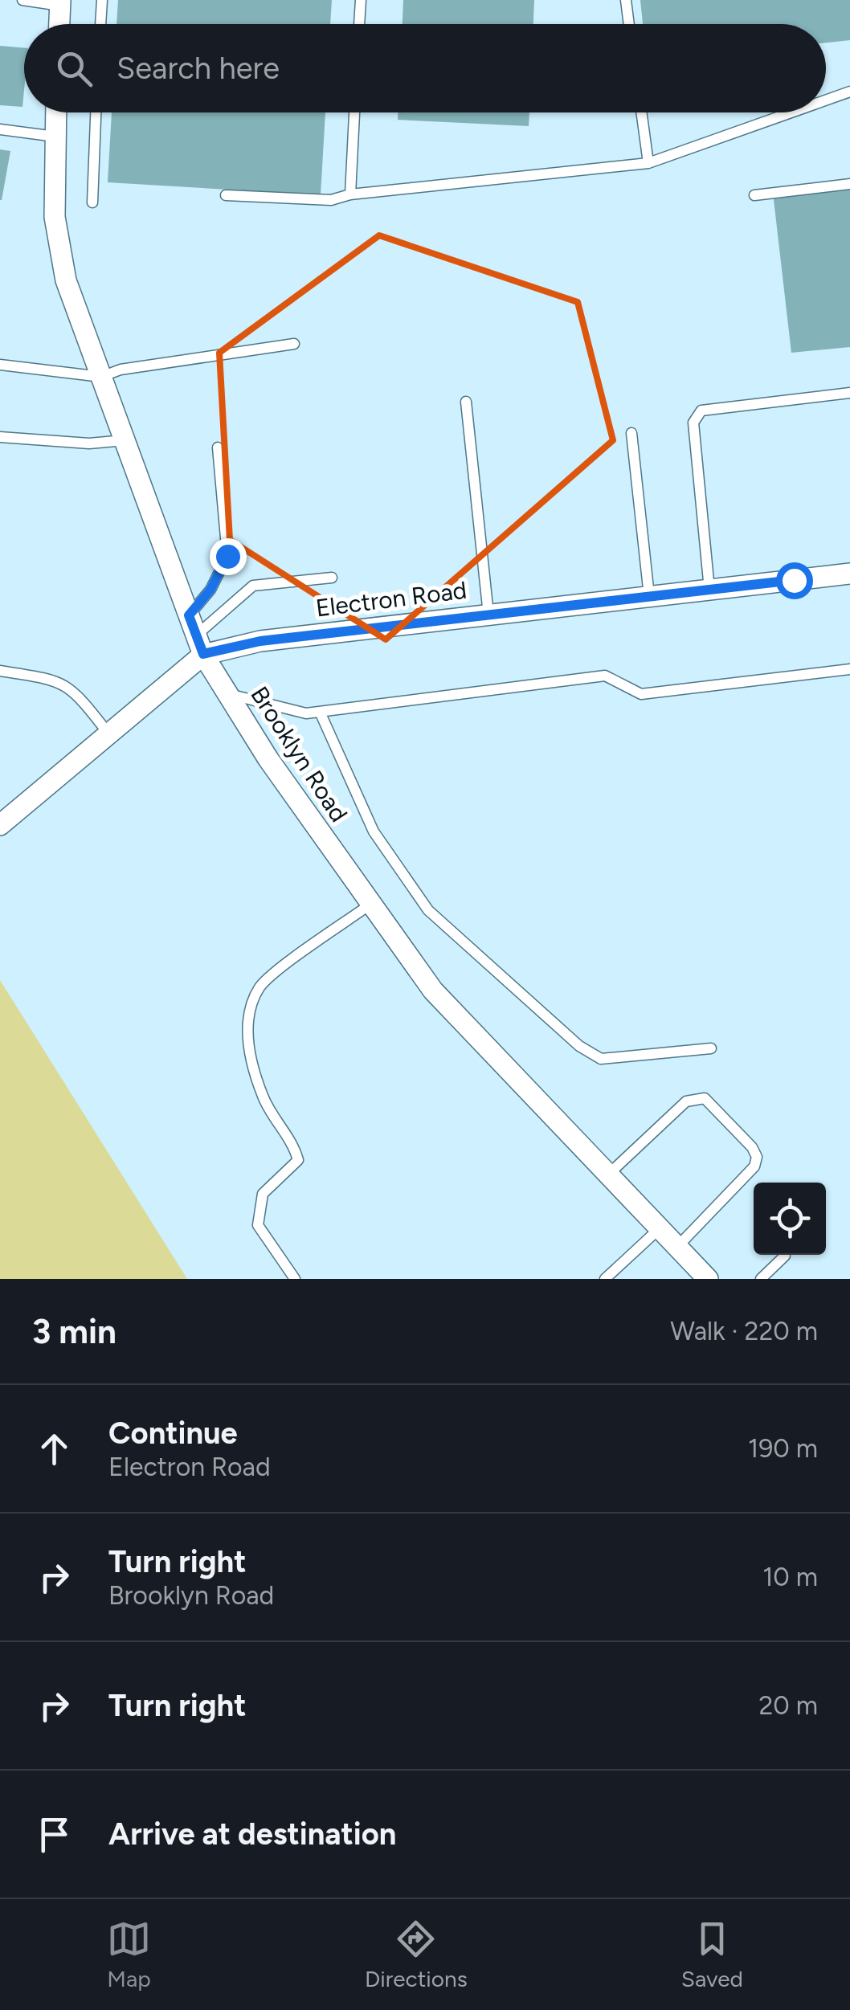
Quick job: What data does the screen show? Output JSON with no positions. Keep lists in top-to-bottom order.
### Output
{
  "streets": {
    "street": ["Electron Road", "Brooklyn Road"]
  },
  "crossings": [
    ["Electron Road", "Brooklyn Road"]
  ],
  "page": {
    "search": "Search here",
    "heading": ["3 min", "Walk · 220 m"],
    "list": [
      ["Continue", "Electron Road", "190 m"],
      ["Turn right", "Brooklyn Road", "10 m"],
      ["Turn right", "20 m"],
      "Arrive at destination"
    ],
    "nav": ["Map", "Directions", "Saved"]
  }
}
